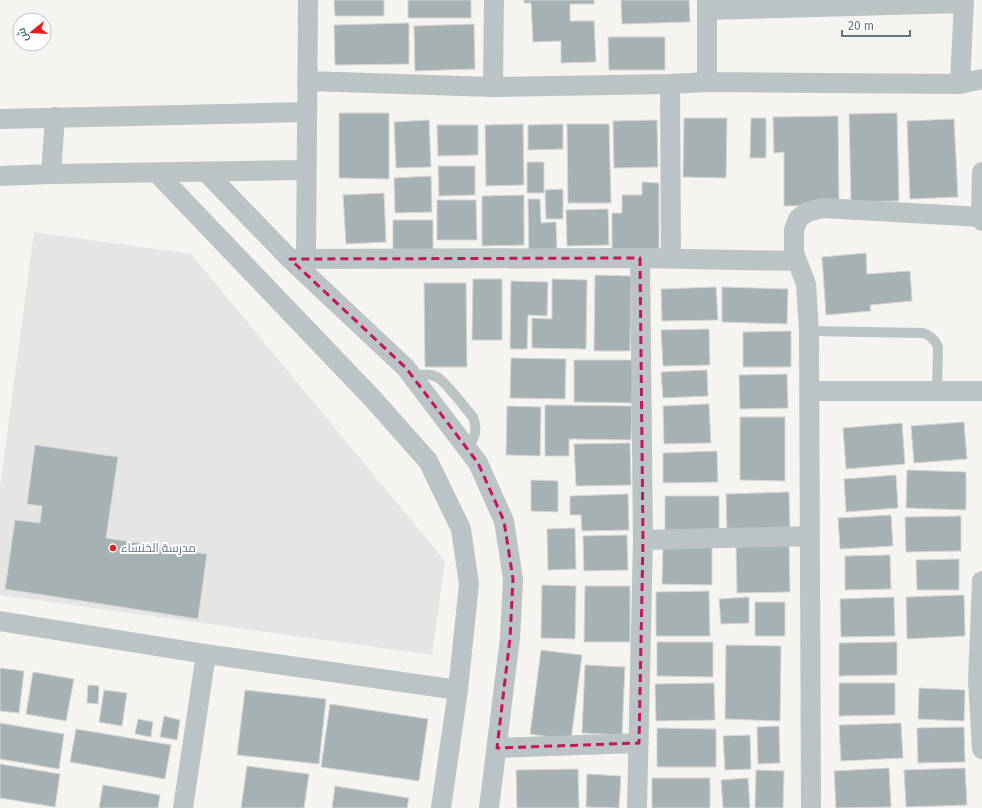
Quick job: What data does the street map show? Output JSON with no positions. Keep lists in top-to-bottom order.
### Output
{
  "places": ["مدرسة الخنساء"],
  "scale_bar": "20 m",
  "north": "left"
}
